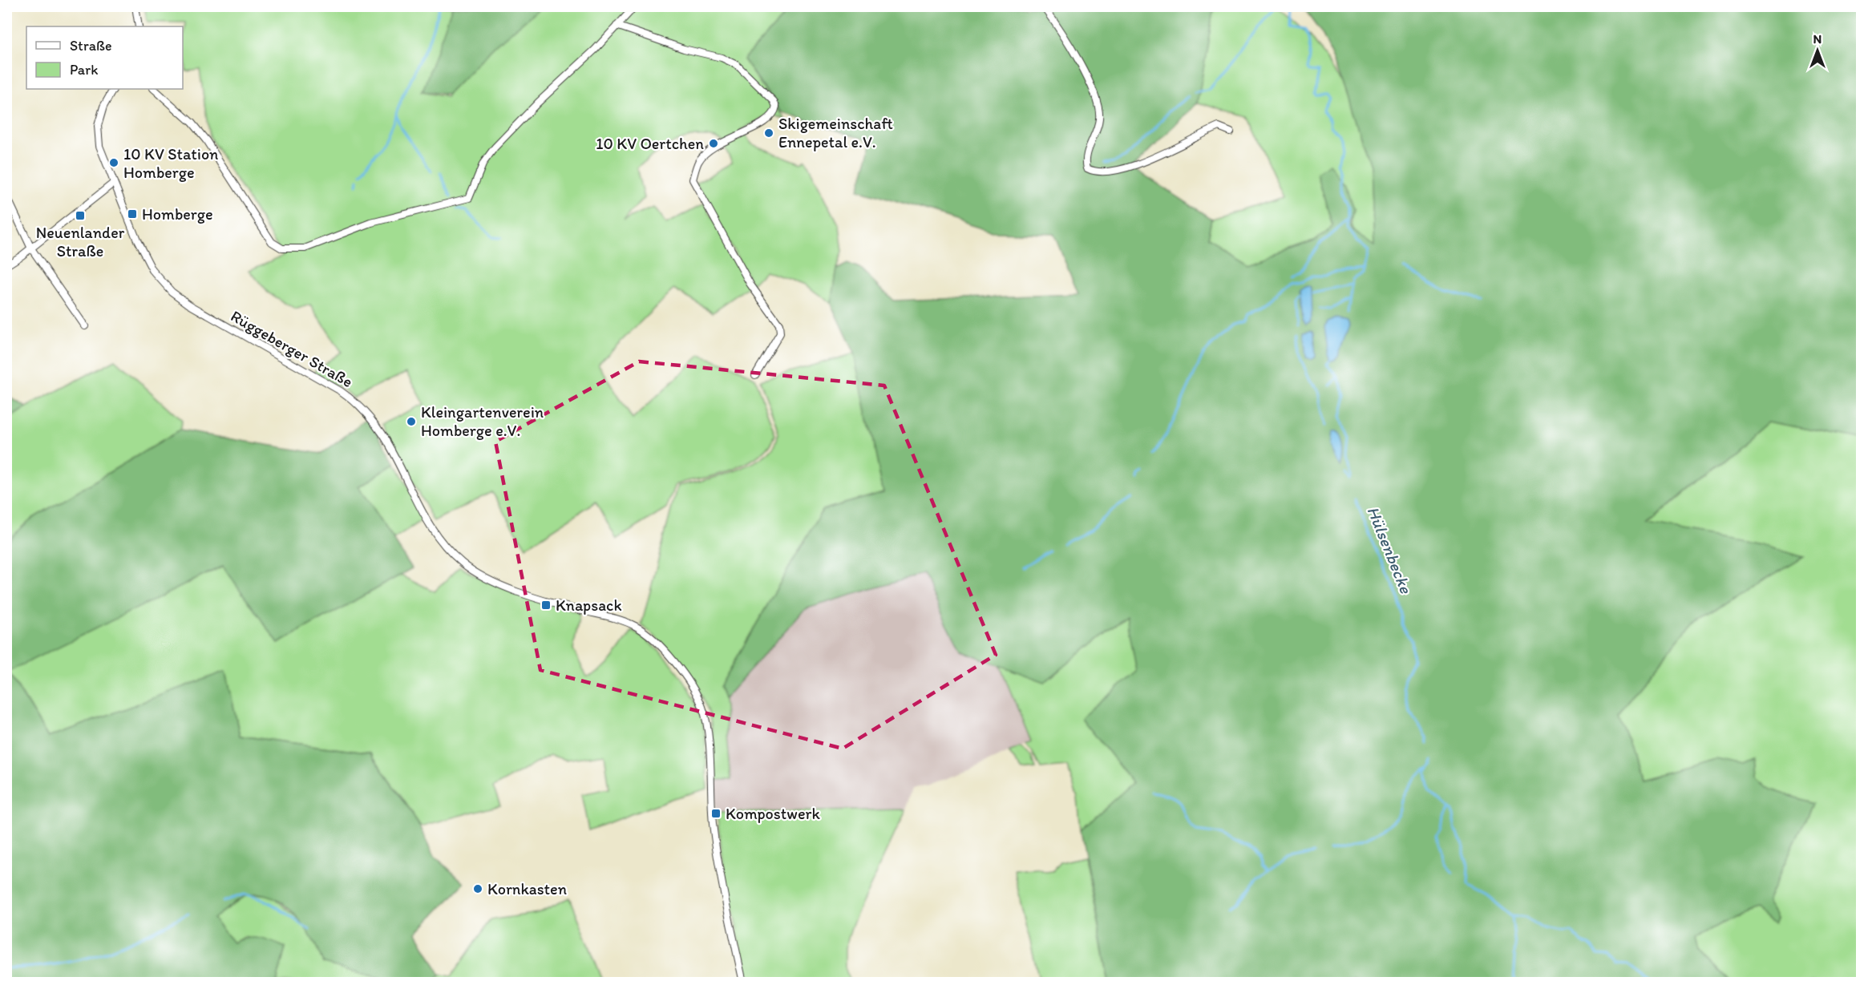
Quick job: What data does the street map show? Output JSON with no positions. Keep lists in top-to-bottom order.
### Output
{
  "streets": {
    "street": ["Rüggeberger Straße"]
  },
  "water": ["Hülsenbecke"],
  "places": {
    "other": [
      "Skigemeinschaft Ennepetal e.V.",
      "10 KV Oertchen",
      "10 KV Station Homberge",
      "Kleingartenverein Homberge e.V.",
      "Kornkasten"
    ],
    "transit": [
      "Homberge",
      "Neuenlander Straße",
      "Knapsack",
      "Kompostwerk"
    ]
  },
  "legend": ["Straße", "Park"],
  "north": "top"
}
